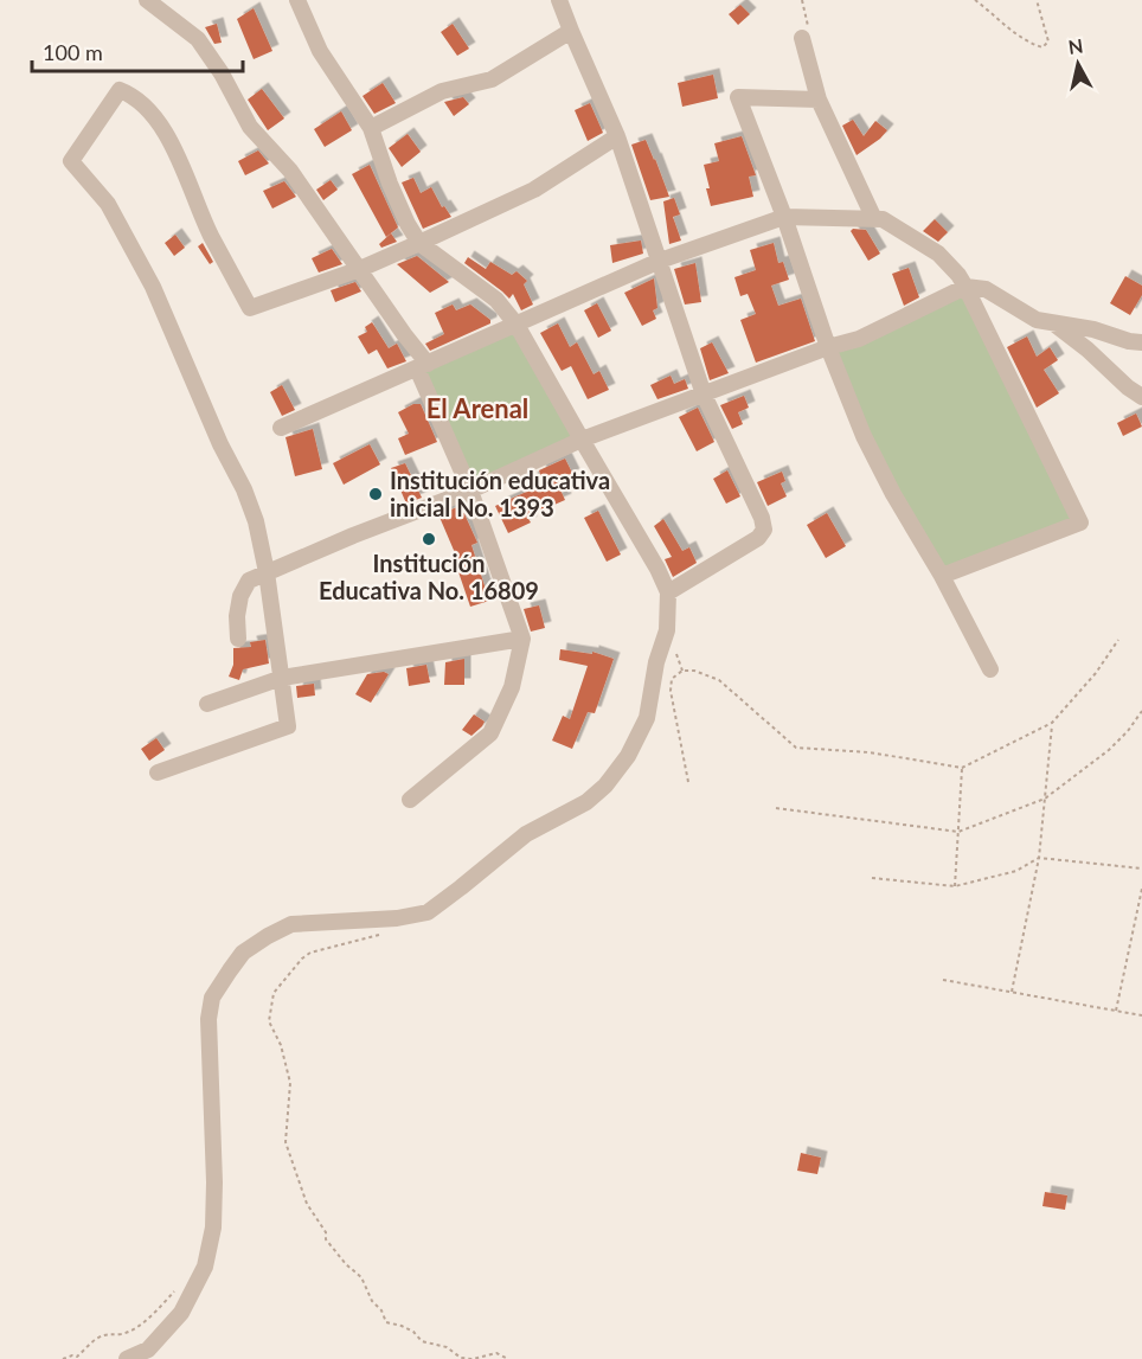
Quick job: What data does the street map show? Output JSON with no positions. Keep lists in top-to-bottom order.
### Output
{
  "districts": ["El Arenal"],
  "places": ["Institución educativa inicial No. 1393", "Institución Educativa No. 16809"],
  "scale_bar": "100 m",
  "north": "top"
}
